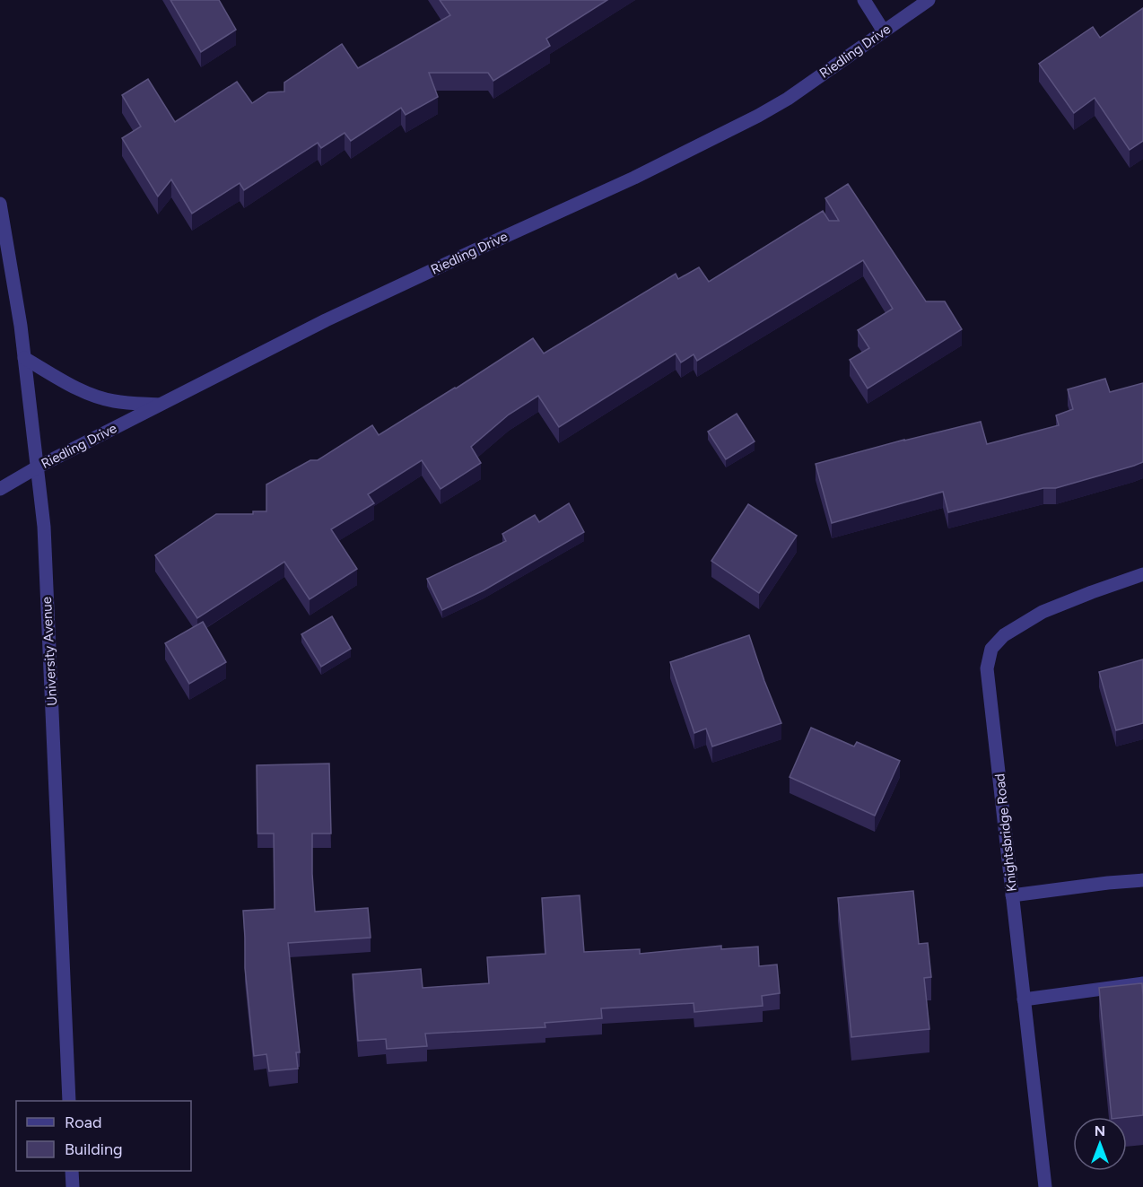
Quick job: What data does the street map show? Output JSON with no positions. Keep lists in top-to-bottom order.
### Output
{
  "streets": {
    "street": ["Riedling Drive", "University Avenue", "Knightsbridge Road"]
  },
  "crossings": [
    ["Riedling Drive", "University Avenue"]
  ],
  "legend": ["Road", "Building"],
  "north": "top"
}
